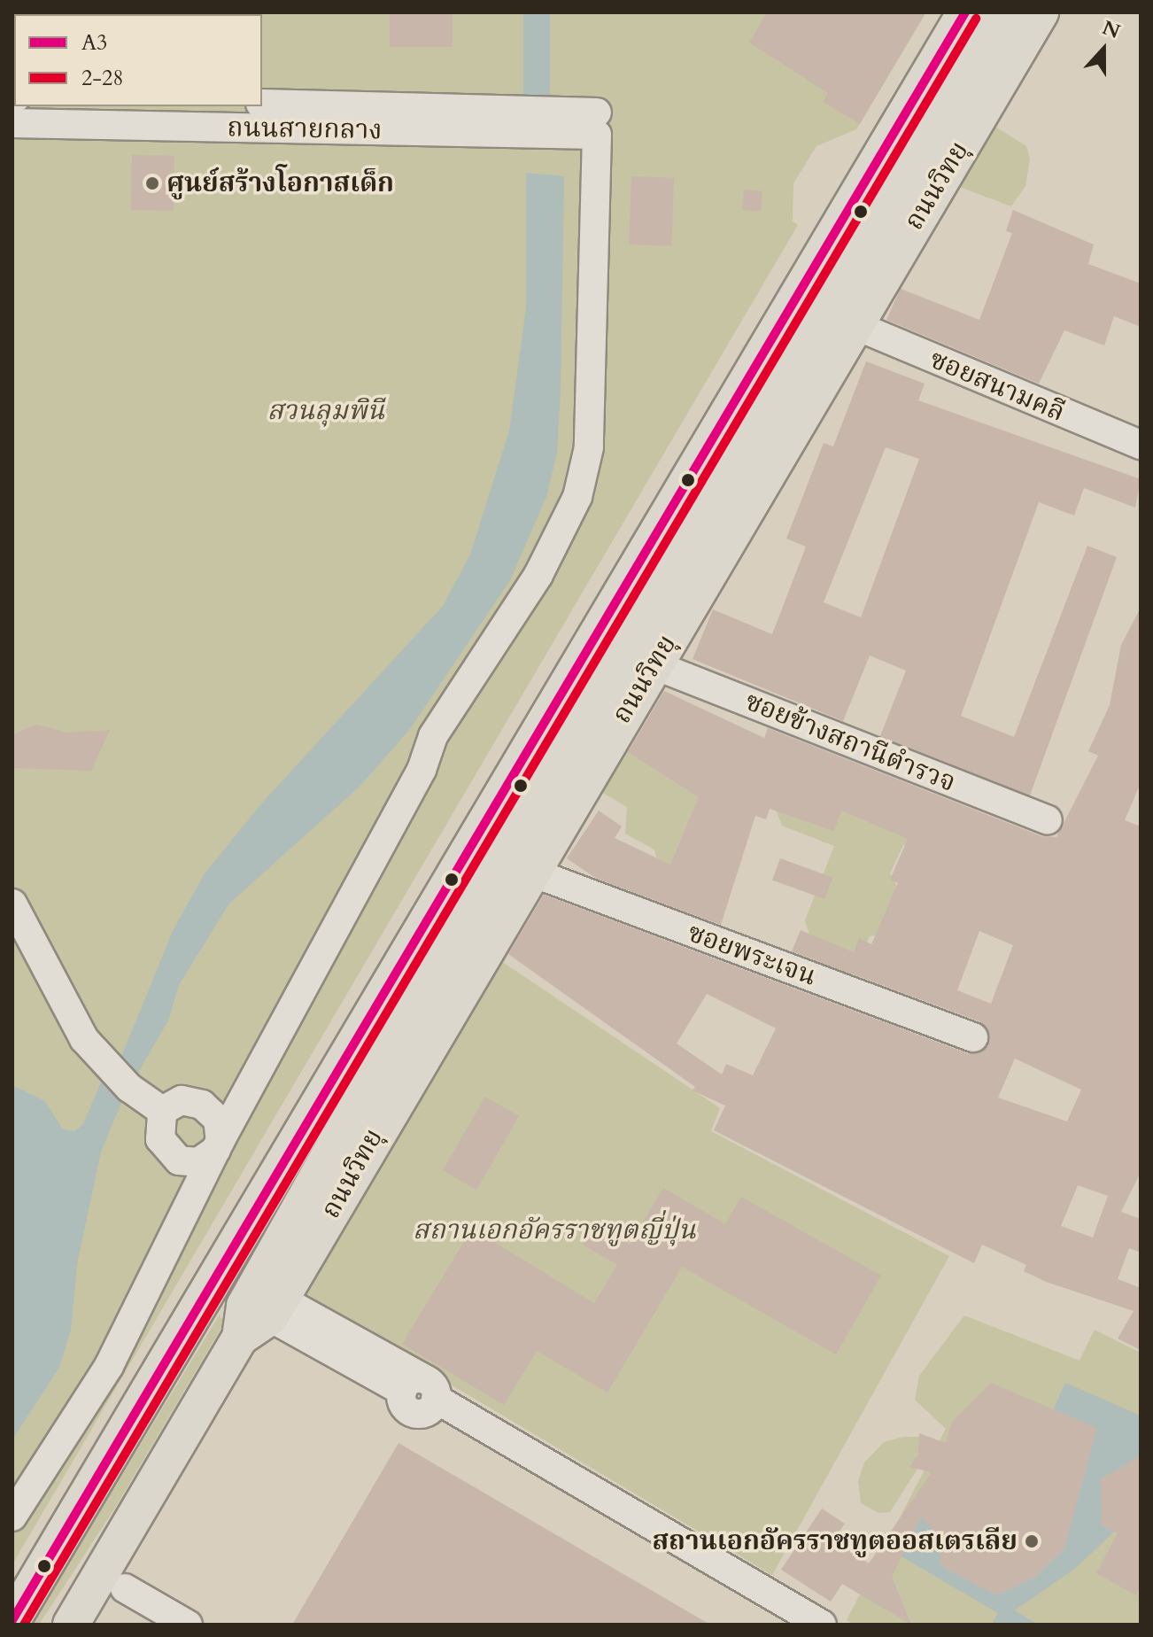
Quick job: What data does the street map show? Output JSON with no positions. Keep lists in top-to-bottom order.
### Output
{
  "streets": {
    "main road": ["ถนนวิทยุ"],
    "street": [
      "ถนนสายกลาง",
      "ซอยสนามคลี",
      "ซอยข้างสถานีตำรวจ",
      "ซอยพระเจน"
    ]
  },
  "crossings": [
    ["ถนนวิทยุ", "ซอยสนามคลี"],
    ["ถนนวิทยุ", "ซอยข้างสถานีตำรวจ"],
    ["ถนนวิทยุ", "ซอยพระเจน"]
  ],
  "parks": ["สวนลุมพินี", "สถานเอกอัครราชทูตญี่ปุ่น"],
  "places": ["ศูนย์สร้างโอกาสเด็ก", "สถานเอกอัครราชทูตออสเตรเลีย"],
  "lines": ["transit line A3", "transit line 2-28"],
  "legend": ["A3", "2-28"],
  "north": "top"
}
